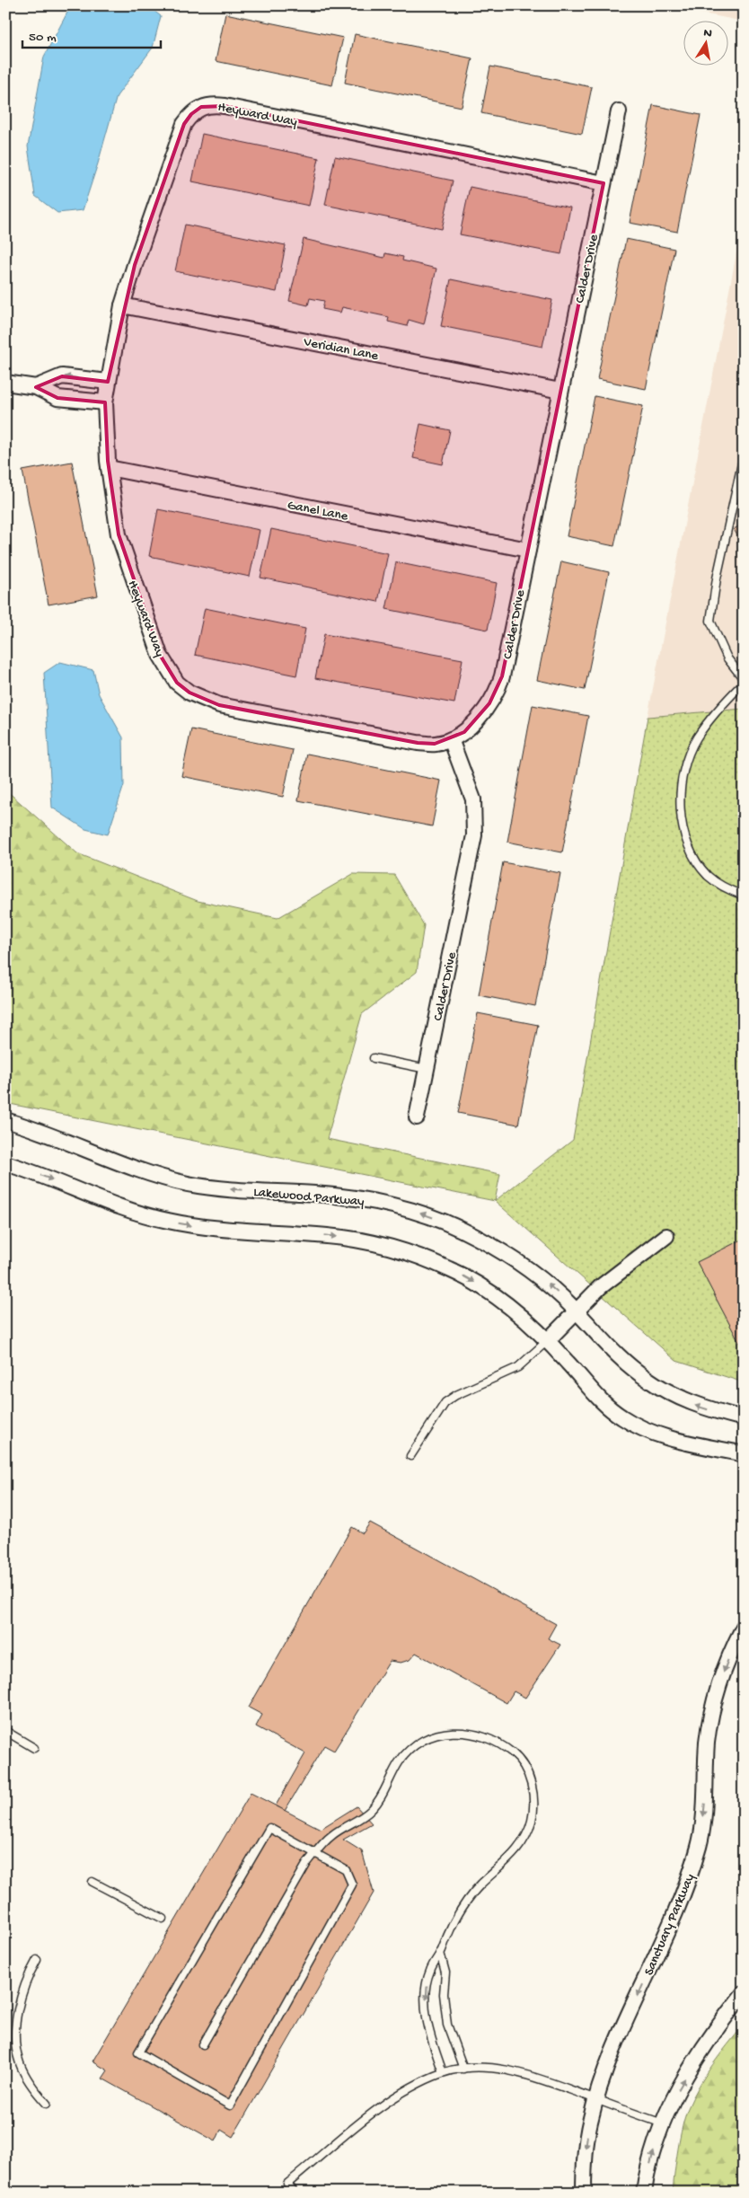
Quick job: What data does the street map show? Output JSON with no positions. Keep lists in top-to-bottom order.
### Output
{
  "streets": {
    "street": [
      "Heyward Way",
      "Calder Drive",
      "Veridian Lane",
      "Ganel Lane",
      "Lakewood Parkway",
      "Sanctuary Parkway"
    ]
  },
  "crossings": [
    ["Heyward Way", "Calder Drive"],
    ["Heyward Way", "Veridian Lane"],
    ["Heyward Way", "Ganel Lane"],
    ["Calder Drive", "Veridian Lane"],
    ["Calder Drive", "Ganel Lane"]
  ],
  "scale_bar": "50 m",
  "north": "top"
}
